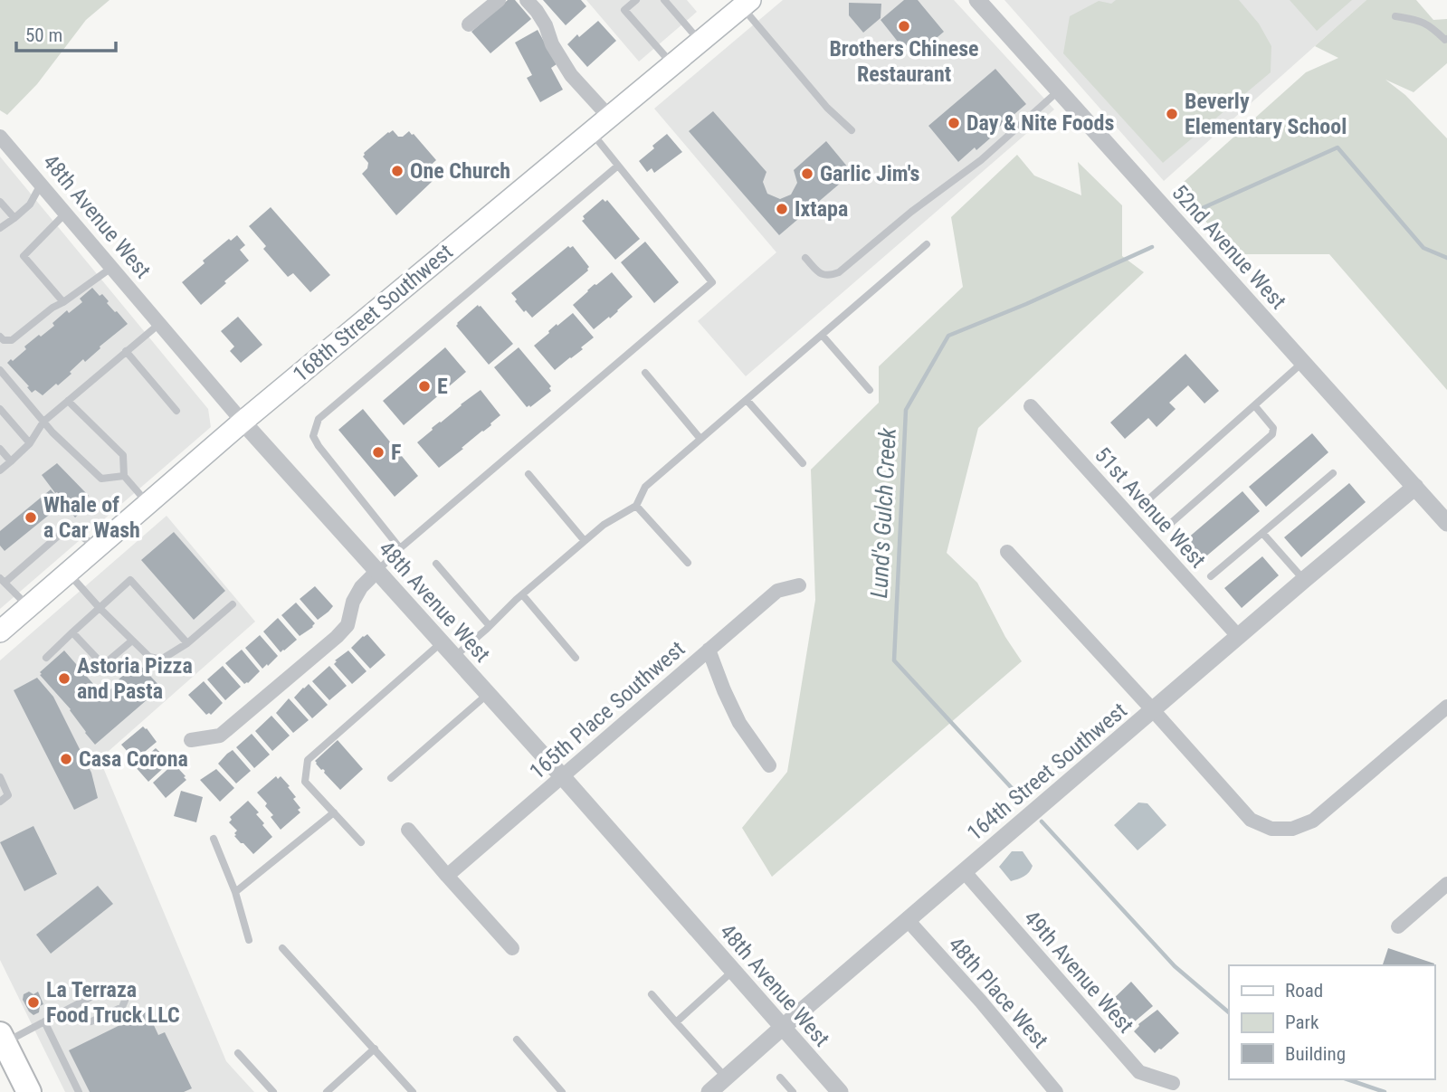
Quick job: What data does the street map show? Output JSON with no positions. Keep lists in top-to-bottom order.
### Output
{
  "streets": {
    "main road": ["168th Street Southwest"],
    "street": [
      "48th Avenue West",
      "52nd Avenue West",
      "51st Avenue West",
      "165th Place Southwest",
      "164th Street Southwest",
      "49th Avenue West",
      "48th Place West"
    ]
  },
  "crossings": [
    ["48th Avenue West", "168th Street Southwest"],
    ["48th Avenue West", "165th Place Southwest"],
    ["48th Avenue West", "164th Street Southwest"],
    ["52nd Avenue West", "164th Street Southwest"],
    ["51st Avenue West", "164th Street Southwest"],
    ["164th Street Southwest", "49th Avenue West"],
    ["164th Street Southwest", "48th Place West"]
  ],
  "water": ["Lund's Gulch Creek"],
  "places": [
    "Brothers Chinese Restaurant",
    "Beverly Elementary School",
    "Day & Nite Foods",
    "One Church",
    "Garlic Jim's",
    "Ixtapa",
    "E",
    "F",
    "Whale of a Car Wash",
    "Astoria Pizza and Pasta",
    "Casa Corona",
    "La Terraza Food Truck LLC"
  ],
  "legend": ["Road", "Park", "Building"],
  "scale_bar": "50 m"
}
